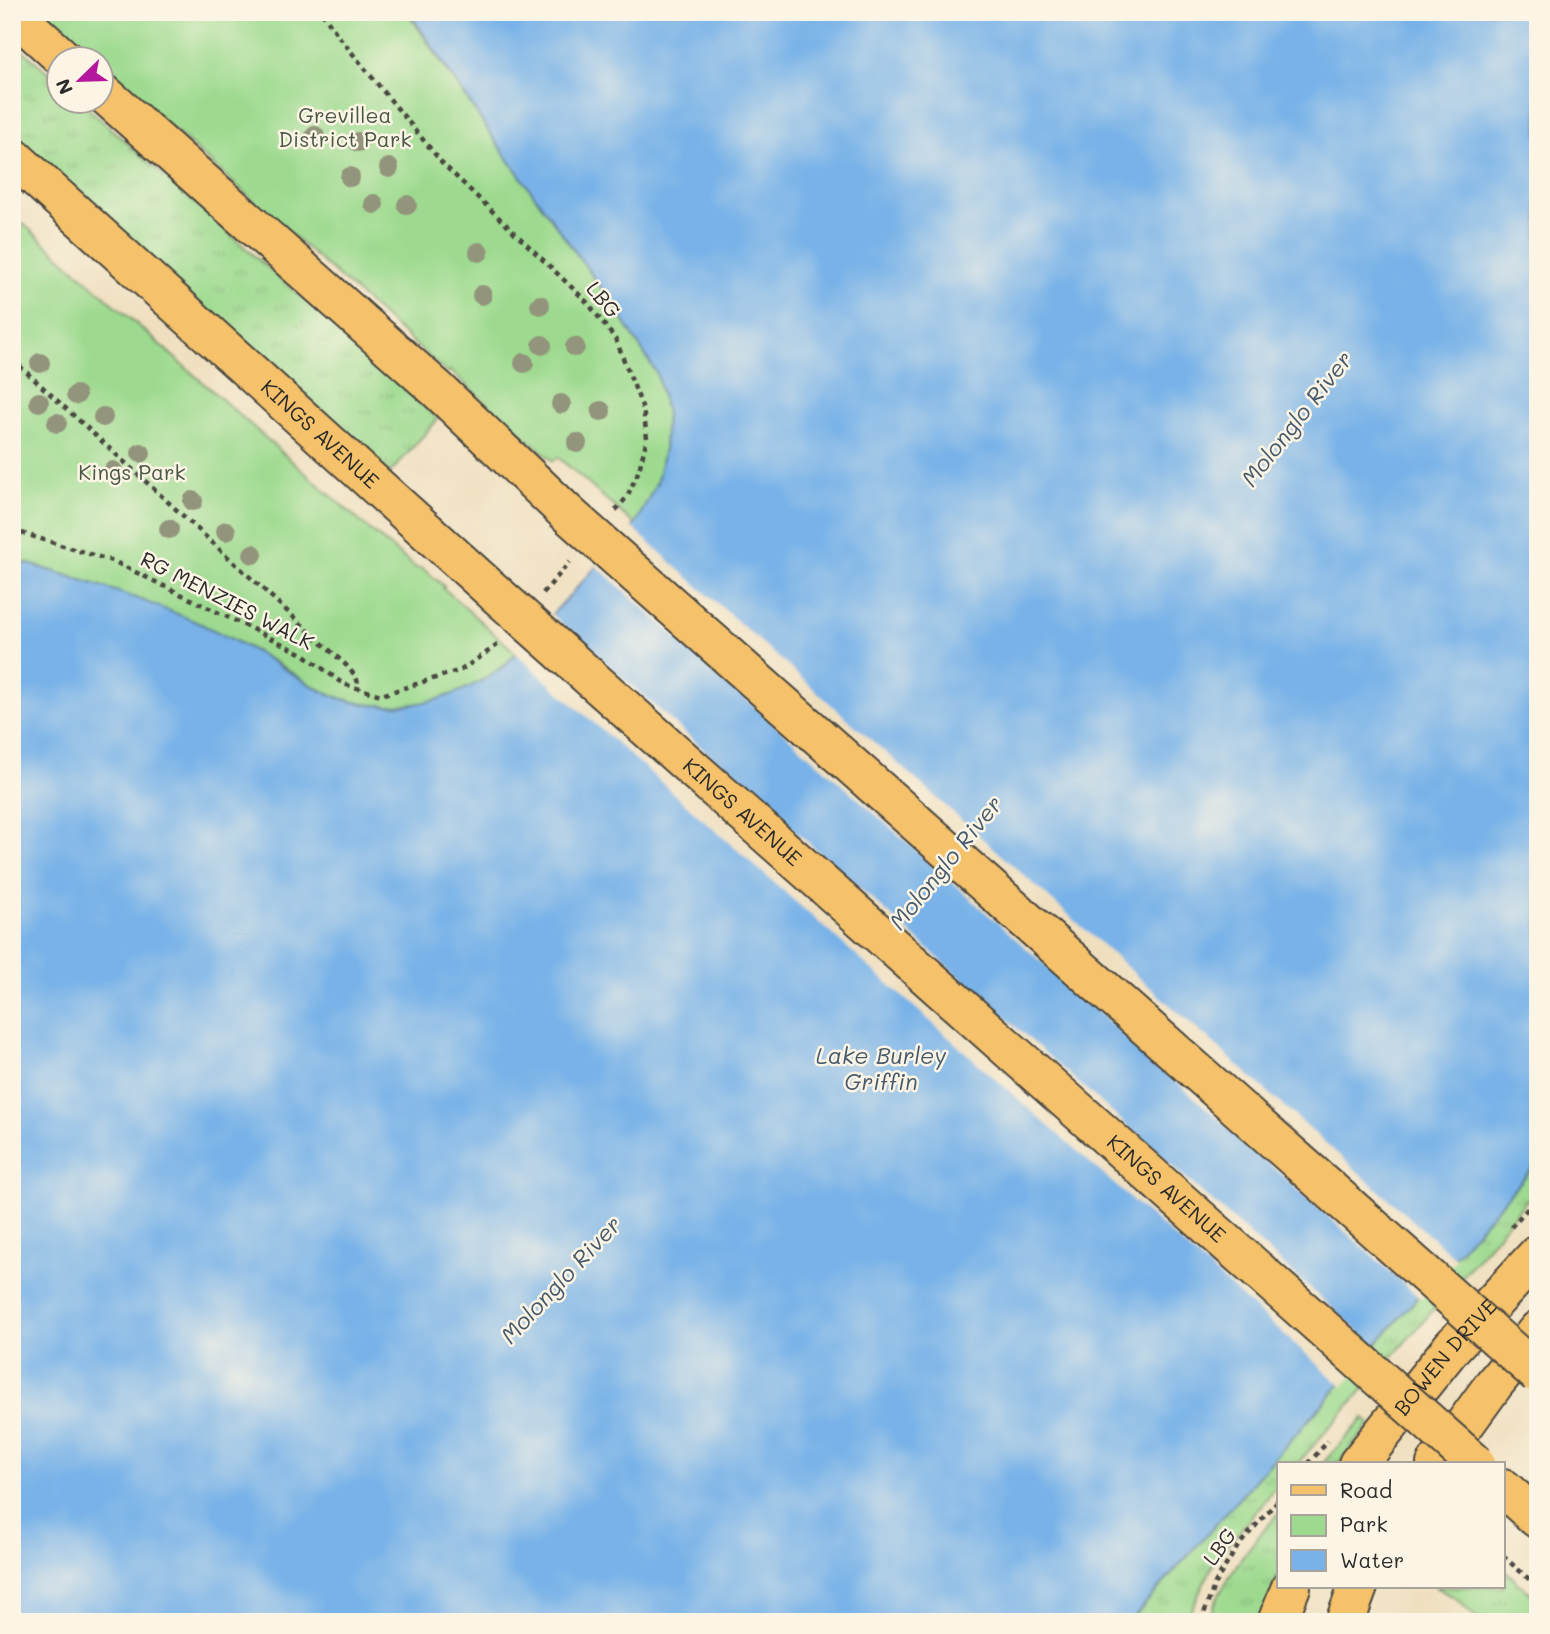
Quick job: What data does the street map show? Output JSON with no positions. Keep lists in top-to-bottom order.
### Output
{
  "streets": {
    "main road": ["KINGS AVENUE", "BOWEN DRIVE"],
    "path": ["LBG", "RG MENZIES WALK"]
  },
  "water": ["Molonglo River", "Lake Burley Griffin"],
  "parks": ["Grevillea District Park", "Kings Park"],
  "legend": ["Road", "Park", "Water"],
  "north": "bottom left"
}
